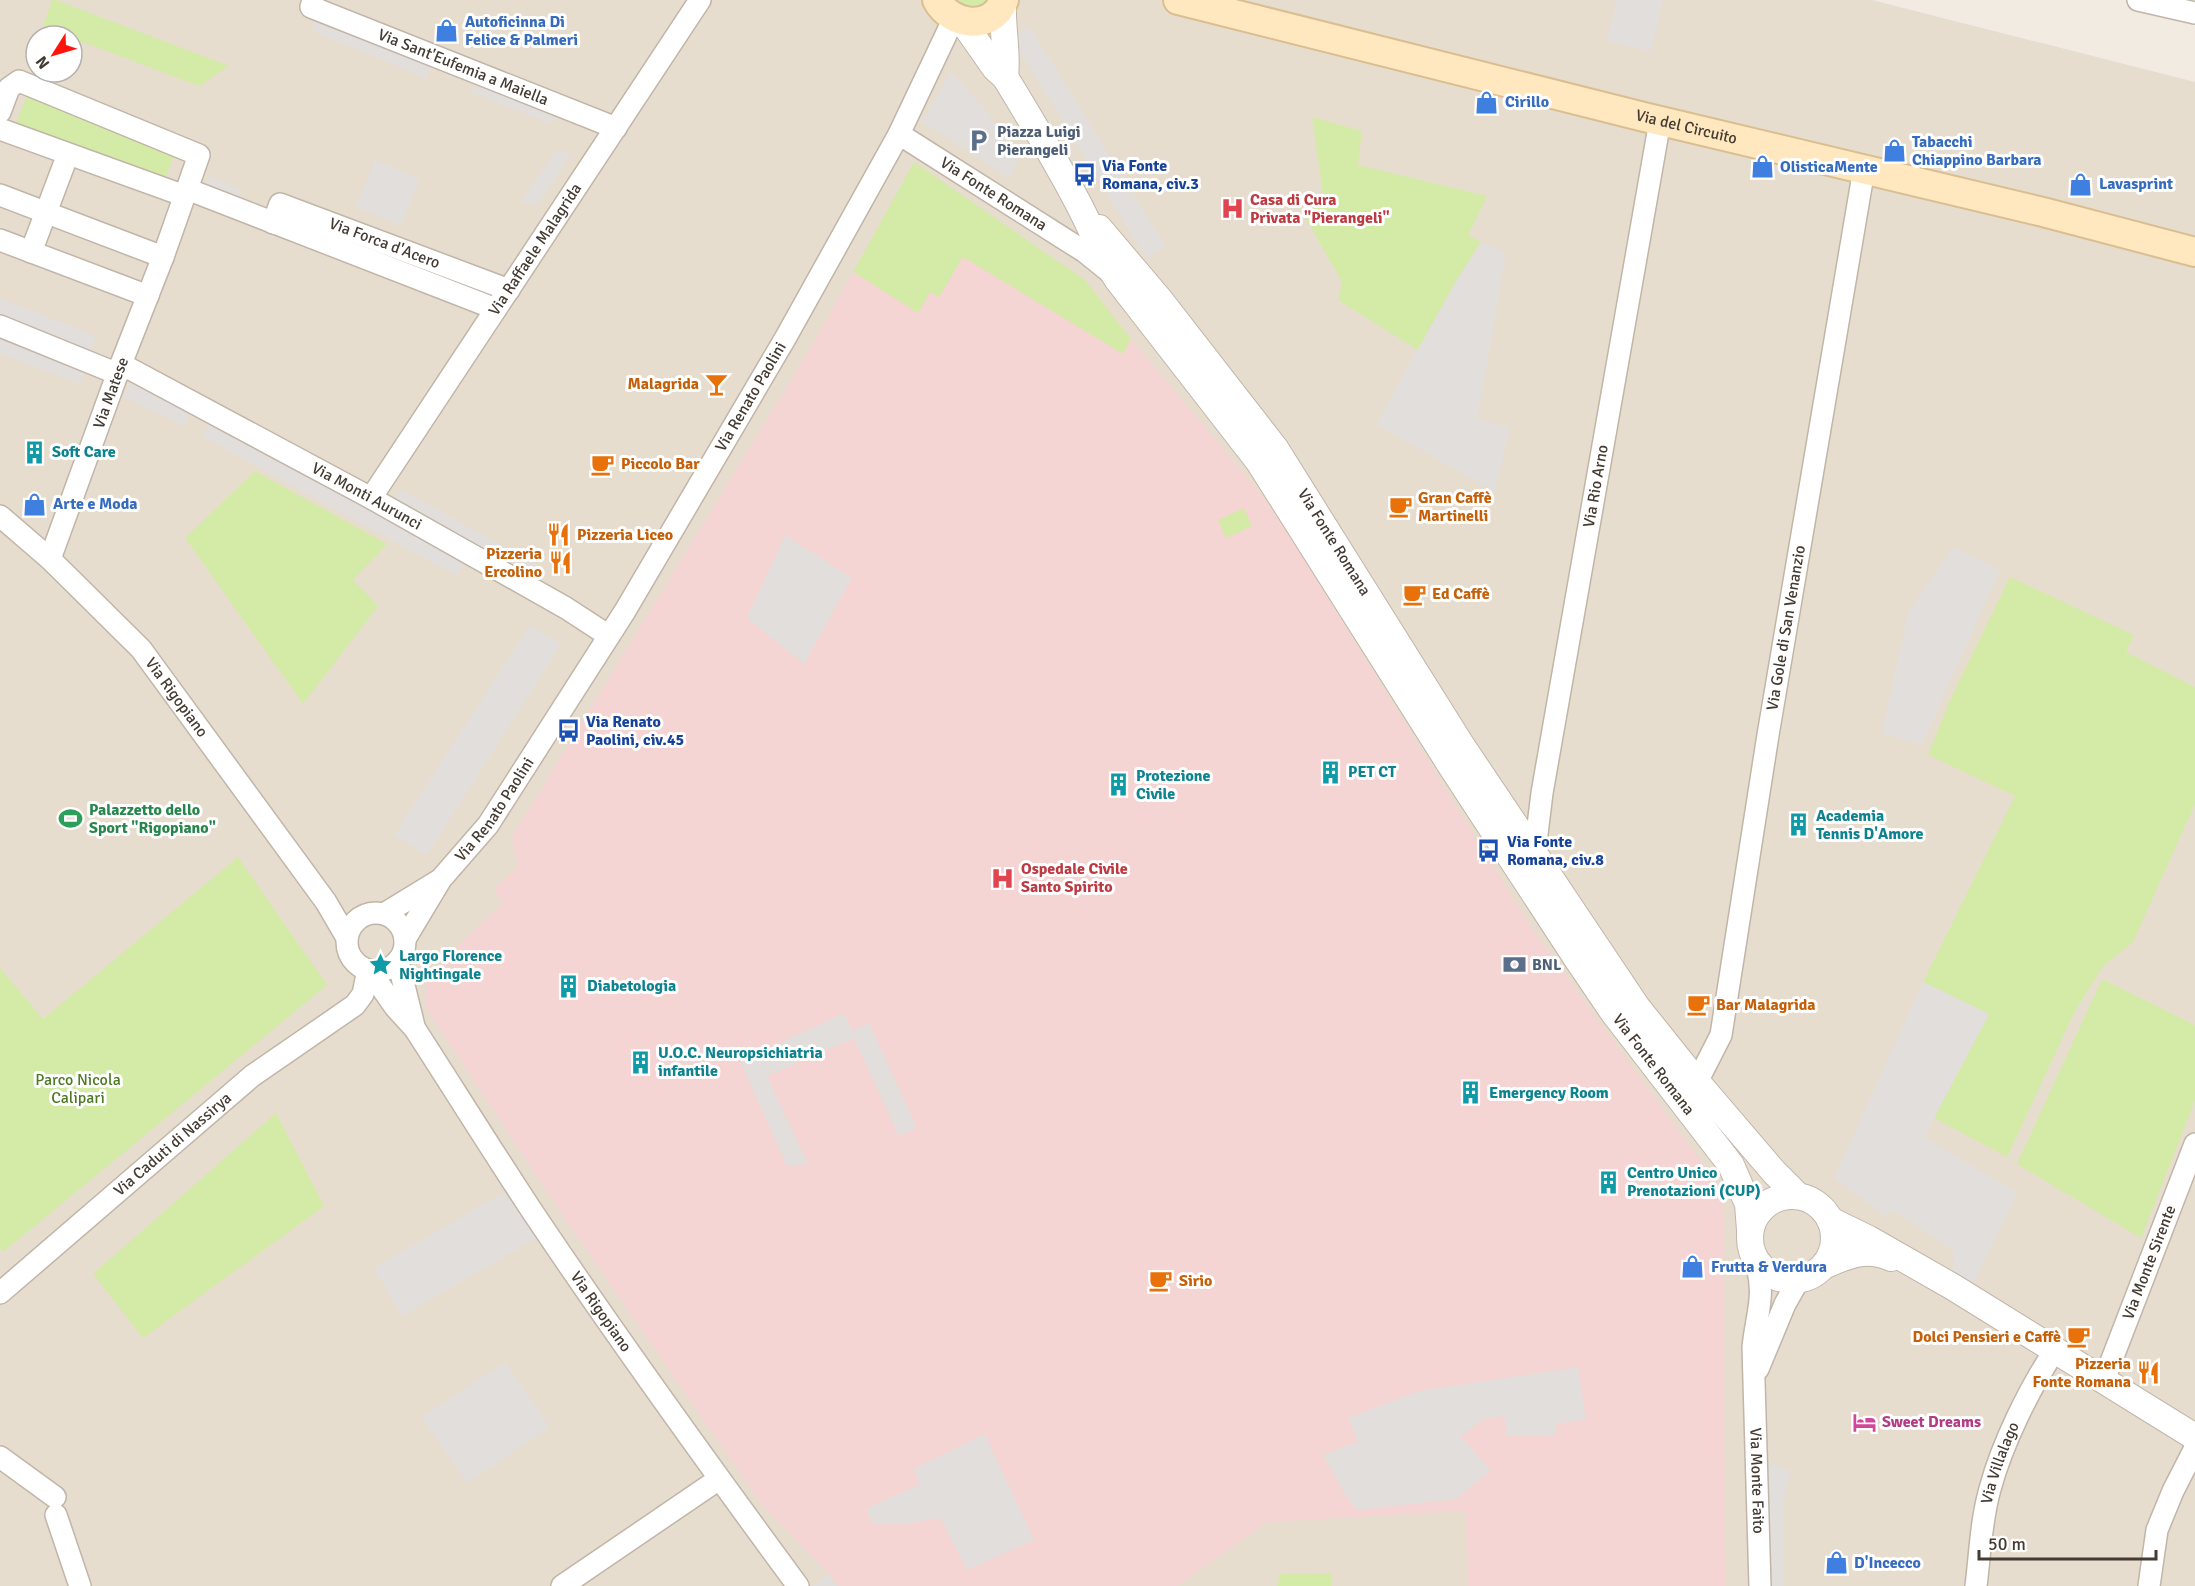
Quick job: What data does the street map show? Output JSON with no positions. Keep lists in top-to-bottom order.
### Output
{
  "streets": {
    "main road": ["Via del Circuito"],
    "street": [
      "Via Sant'Eufemia a Maiella",
      "Via Fonte Romana",
      "Via Forca d'Acero",
      "Via Raffaele Malagrida",
      "Via Matese",
      "Via Renato Paolini",
      "Via Rio Arno",
      "Via Monti Aurunci",
      "Via Gole di San Venanzio",
      "Via Rigopiano",
      "Via Caduti di Nassirya",
      "Via Monte Sirente",
      "Via Villalago",
      "Via Monte Faito"
    ]
  },
  "crossings": [
    ["Via Sant'Eufemia a Maiella", "Via Raffaele Malagrida"],
    ["Via del Circuito", "Via Rio Arno"],
    ["Via del Circuito", "Via Gole di San Venanzio"],
    ["Via Fonte Romana", "Via Renato Paolini"],
    ["Via Fonte Romana", "Via Rio Arno"],
    ["Via Fonte Romana", "Via Gole di San Venanzio"],
    ["Via Fonte Romana", "Via Monte Faito"],
    ["Via Forca d'Acero", "Via Raffaele Malagrida"],
    ["Via Forca d'Acero", "Via Matese"],
    ["Via Raffaele Malagrida", "Via Monti Aurunci"],
    ["Via Matese", "Via Monti Aurunci"],
    ["Via Matese", "Via Rigopiano"],
    ["Via Renato Paolini", "Via Monti Aurunci"],
    ["Via Renato Paolini", "Via Rigopiano"]
  ],
  "parks": ["Parco Nicola Calipari"],
  "places": {
    "shop": [
      "Autoficinna Di Felice & Palmeri",
      "Cirillo",
      "Tabacchi Chiappino Barbara",
      "OlisticaMente",
      "Lavasprint",
      "Arte e Moda",
      "Frutta & Verdura",
      "D'Incecco"
    ],
    "parking": ["Piazza Luigi Pierangeli"],
    "bus stop": ["Via Fonte Romana, civ.3", "Via Renato Paolini, civ.45", "Via Fonte Romana, civ.8"],
    "hospital": ["Casa di Cura Privata \"Pierangeli\"", "Ospedale Civile Santo Spirito"],
    "bar": ["Malagrida"],
    "building": [
      "Soft Care",
      "PET CT",
      "Protezione Civile",
      "Academia Tennis D'Amore",
      "Diabetologia",
      "U.O.C. Neuropsichiatria infantile",
      "Emergency Room",
      "Centro Unico Prenotazioni (CUP)"
    ],
    "cafe": [
      "Piccolo Bar",
      "Gran Caffè Martinelli",
      "Ed Caffè",
      "Bar Malagrida",
      "Sirio",
      "Dolci Pensieri e Caffè"
    ],
    "restaurant": ["Pizzeria Liceo", "Pizzeria Ercolino", "Pizzeria Fonte Romana"],
    "sports": ["Palazzetto dello Sport \"Rigopiano\""],
    "place": ["Largo Florence Nightingale"],
    "bank": ["BNL"],
    "hotel": ["Sweet Dreams"]
  },
  "scale_bar": "50 m",
  "north": "bottom left"
}
